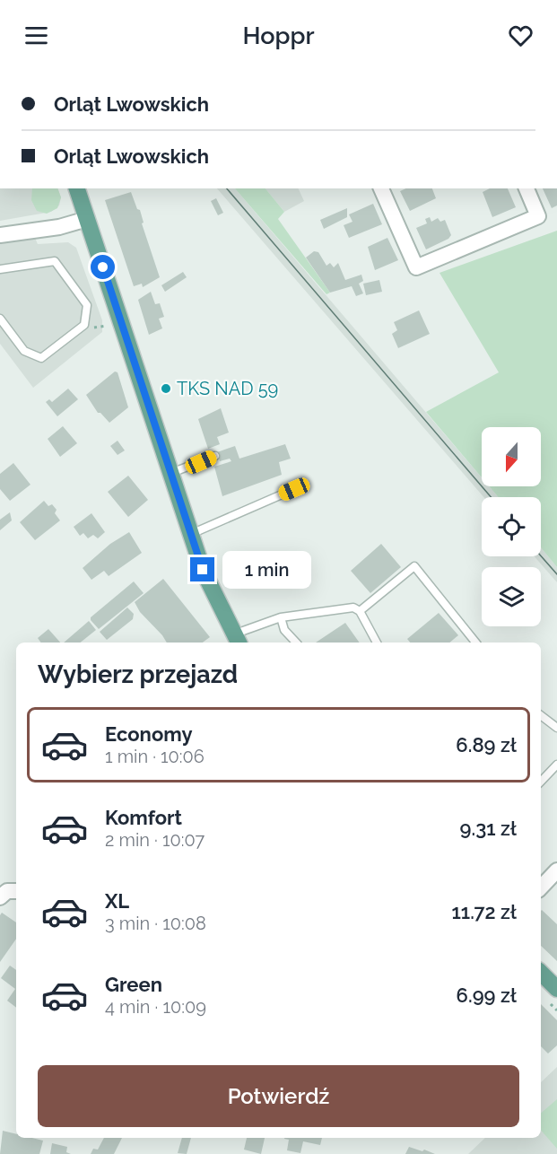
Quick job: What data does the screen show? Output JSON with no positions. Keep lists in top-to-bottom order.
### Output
{
  "places": ["TKS NAD 59"],
  "north": "bottom",
  "page": {
    "header": "Hoppr",
    "banner": ["Orląt Lwowskich", "Orląt Lwowskich"],
    "bubble": "1 min",
    "heading": "Wybierz przejazd",
    "list": [
      {
        "name": "Economy",
        "note": "1 min · 10:06",
        "value": "6.89 zł"
      },
      {
        "name": "Komfort",
        "note": "2 min · 10:07",
        "value": "9.31 zł"
      },
      {
        "name": "XL",
        "note": "3 min · 10:08",
        "value": "11.72 zł"
      },
      {
        "name": "Green",
        "note": "4 min · 10:09",
        "value": "6.99 zł"
      }
    ],
    "buttons": "Potwierdź"
  }
}
